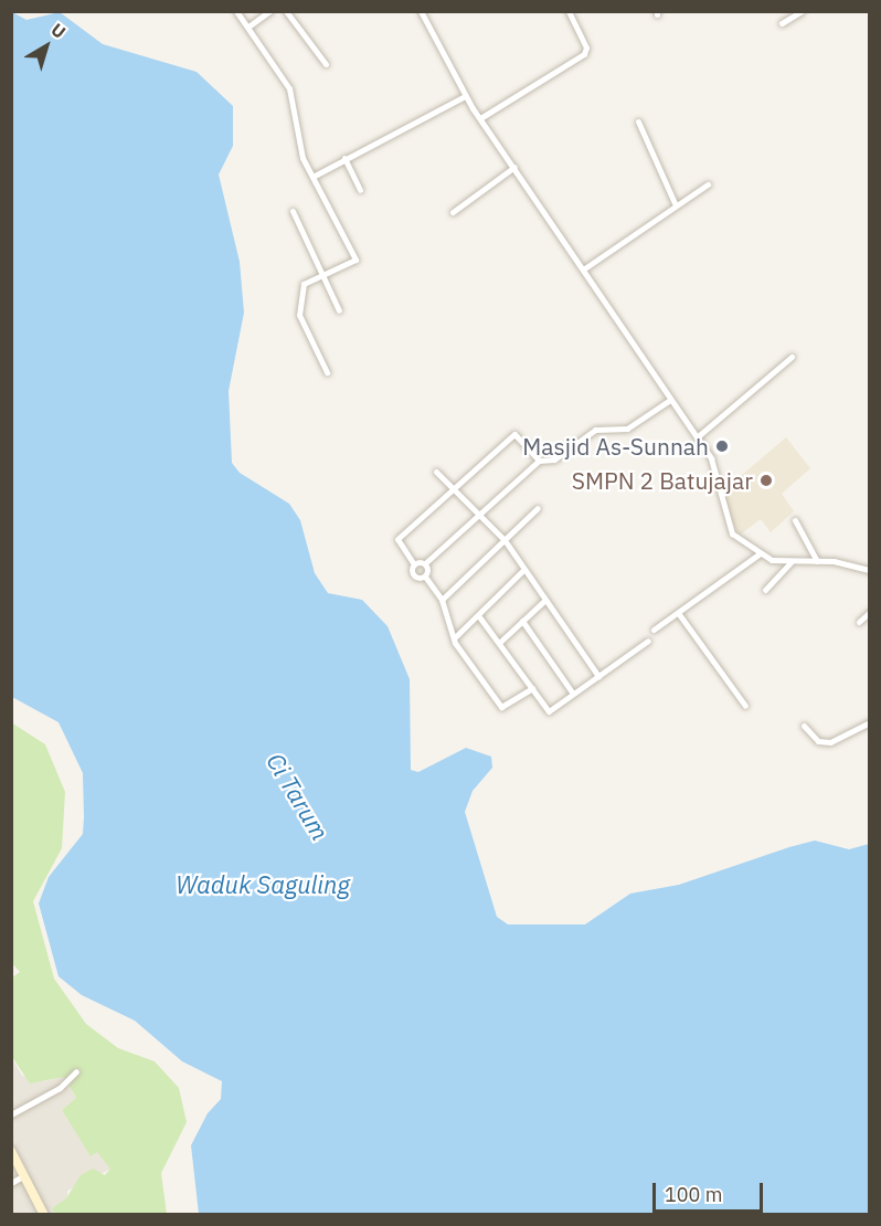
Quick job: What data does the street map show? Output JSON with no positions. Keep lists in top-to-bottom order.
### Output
{
  "water": ["Ci Tarum", "Waduk Saguling"],
  "places": ["Masjid As-Sunnah", "SMPN 2 Batujajar"],
  "scale_bar": "100 m",
  "north": "top right"
}
